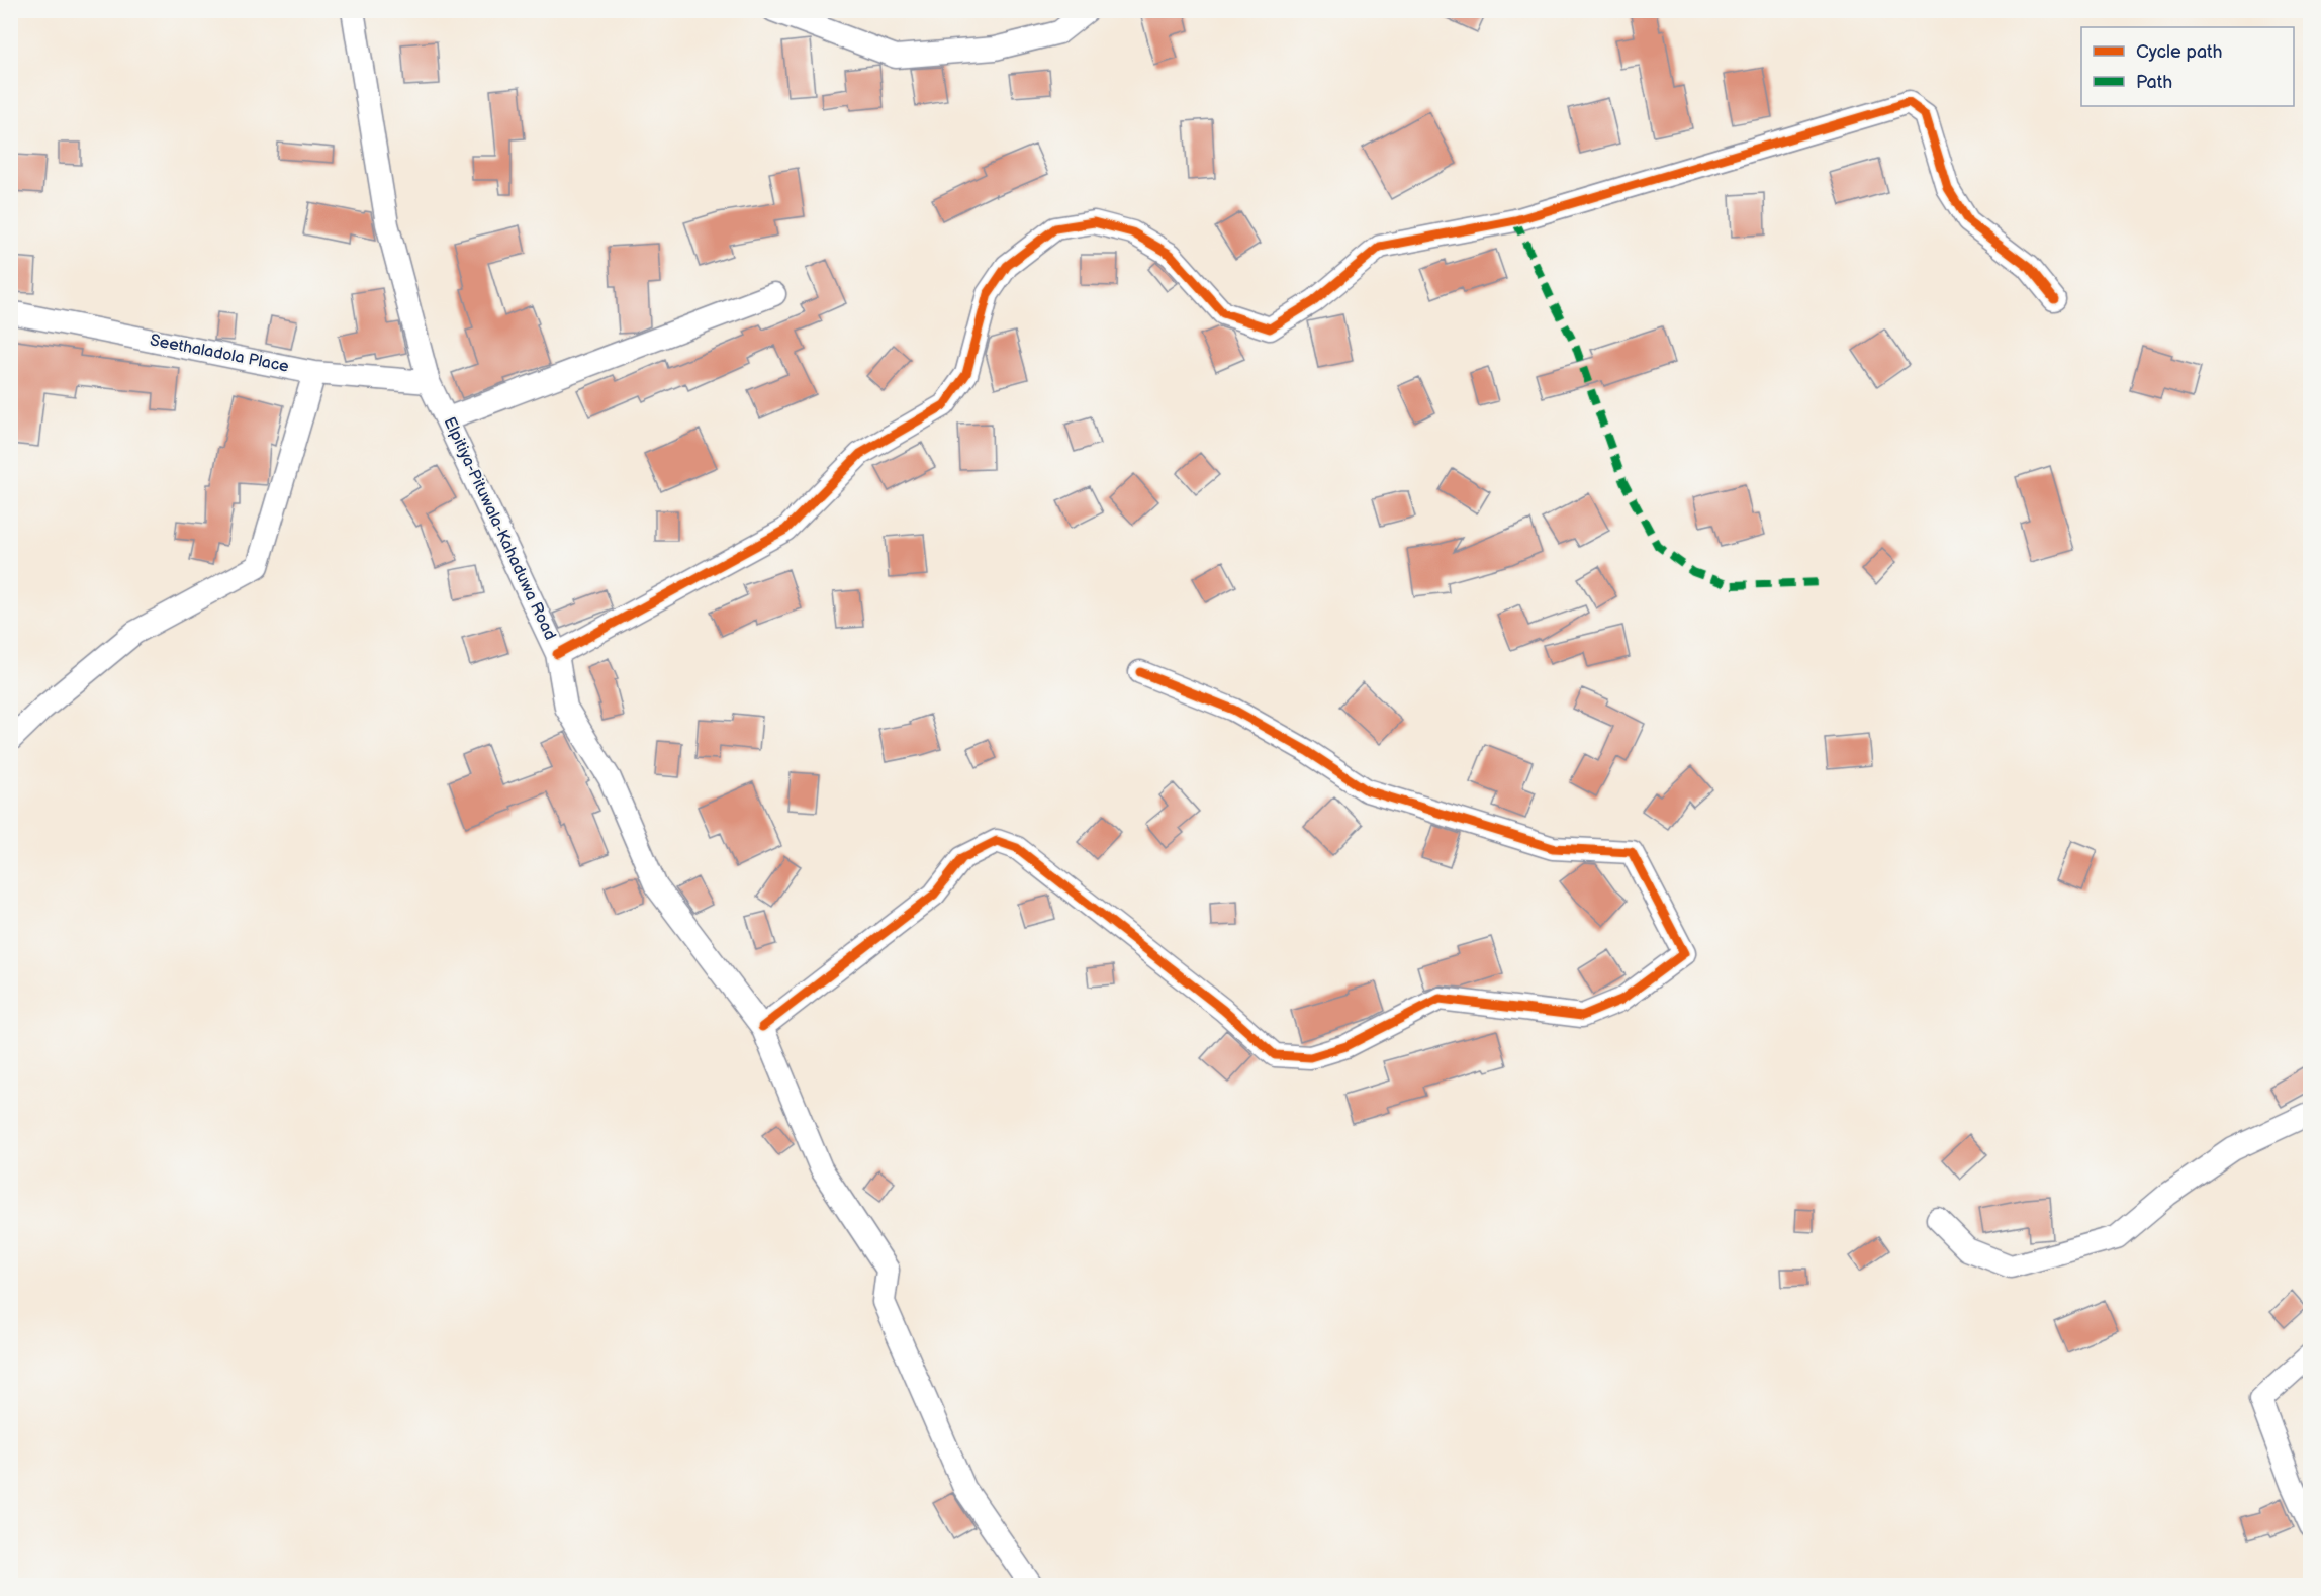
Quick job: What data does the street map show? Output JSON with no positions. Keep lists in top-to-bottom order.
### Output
{
  "streets": {
    "street": ["Seethaladola Place", "Elpitiya-Pituwala-Kahaduwa Road"]
  },
  "crossings": [
    ["Seethaladola Place", "Elpitiya-Pituwala-Kahaduwa Road"]
  ],
  "legend": ["Cycle path", "Path"]
}
